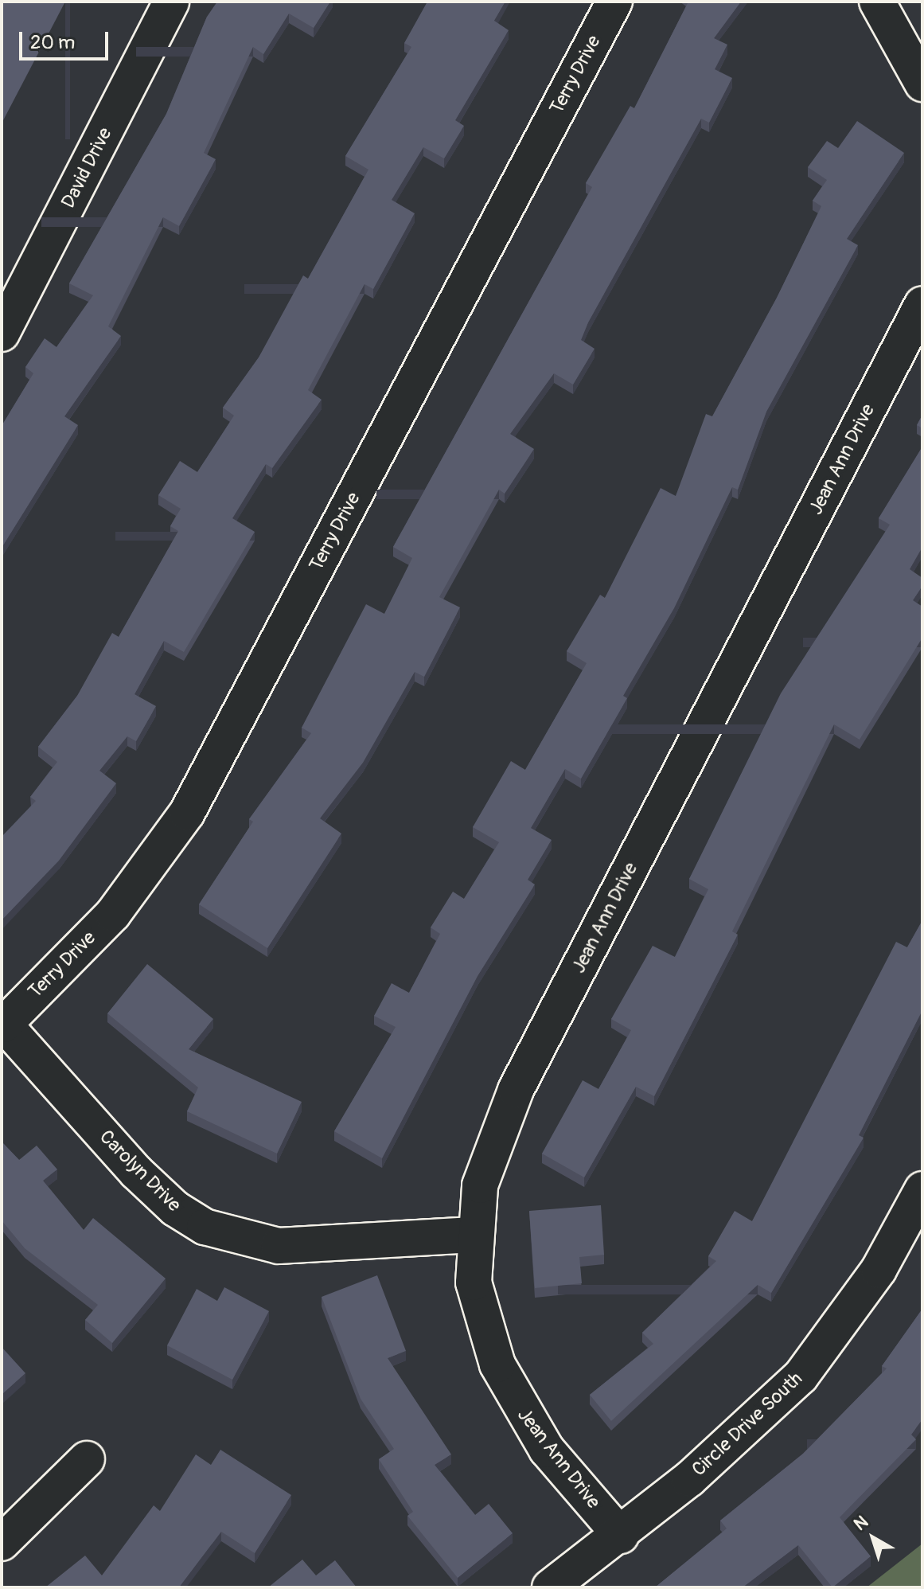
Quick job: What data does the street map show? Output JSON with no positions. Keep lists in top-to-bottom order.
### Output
{
  "streets": {
    "street": [
      "Terry Drive",
      "David Drive",
      "Jean Ann Drive",
      "Carolyn Drive",
      "Circle Drive South"
    ]
  },
  "crossings": [
    ["Terry Drive", "Carolyn Drive"],
    ["Jean Ann Drive", "Carolyn Drive"],
    ["Jean Ann Drive", "Circle Drive South"]
  ],
  "scale_bar": "20 m",
  "north": "top left"
}
